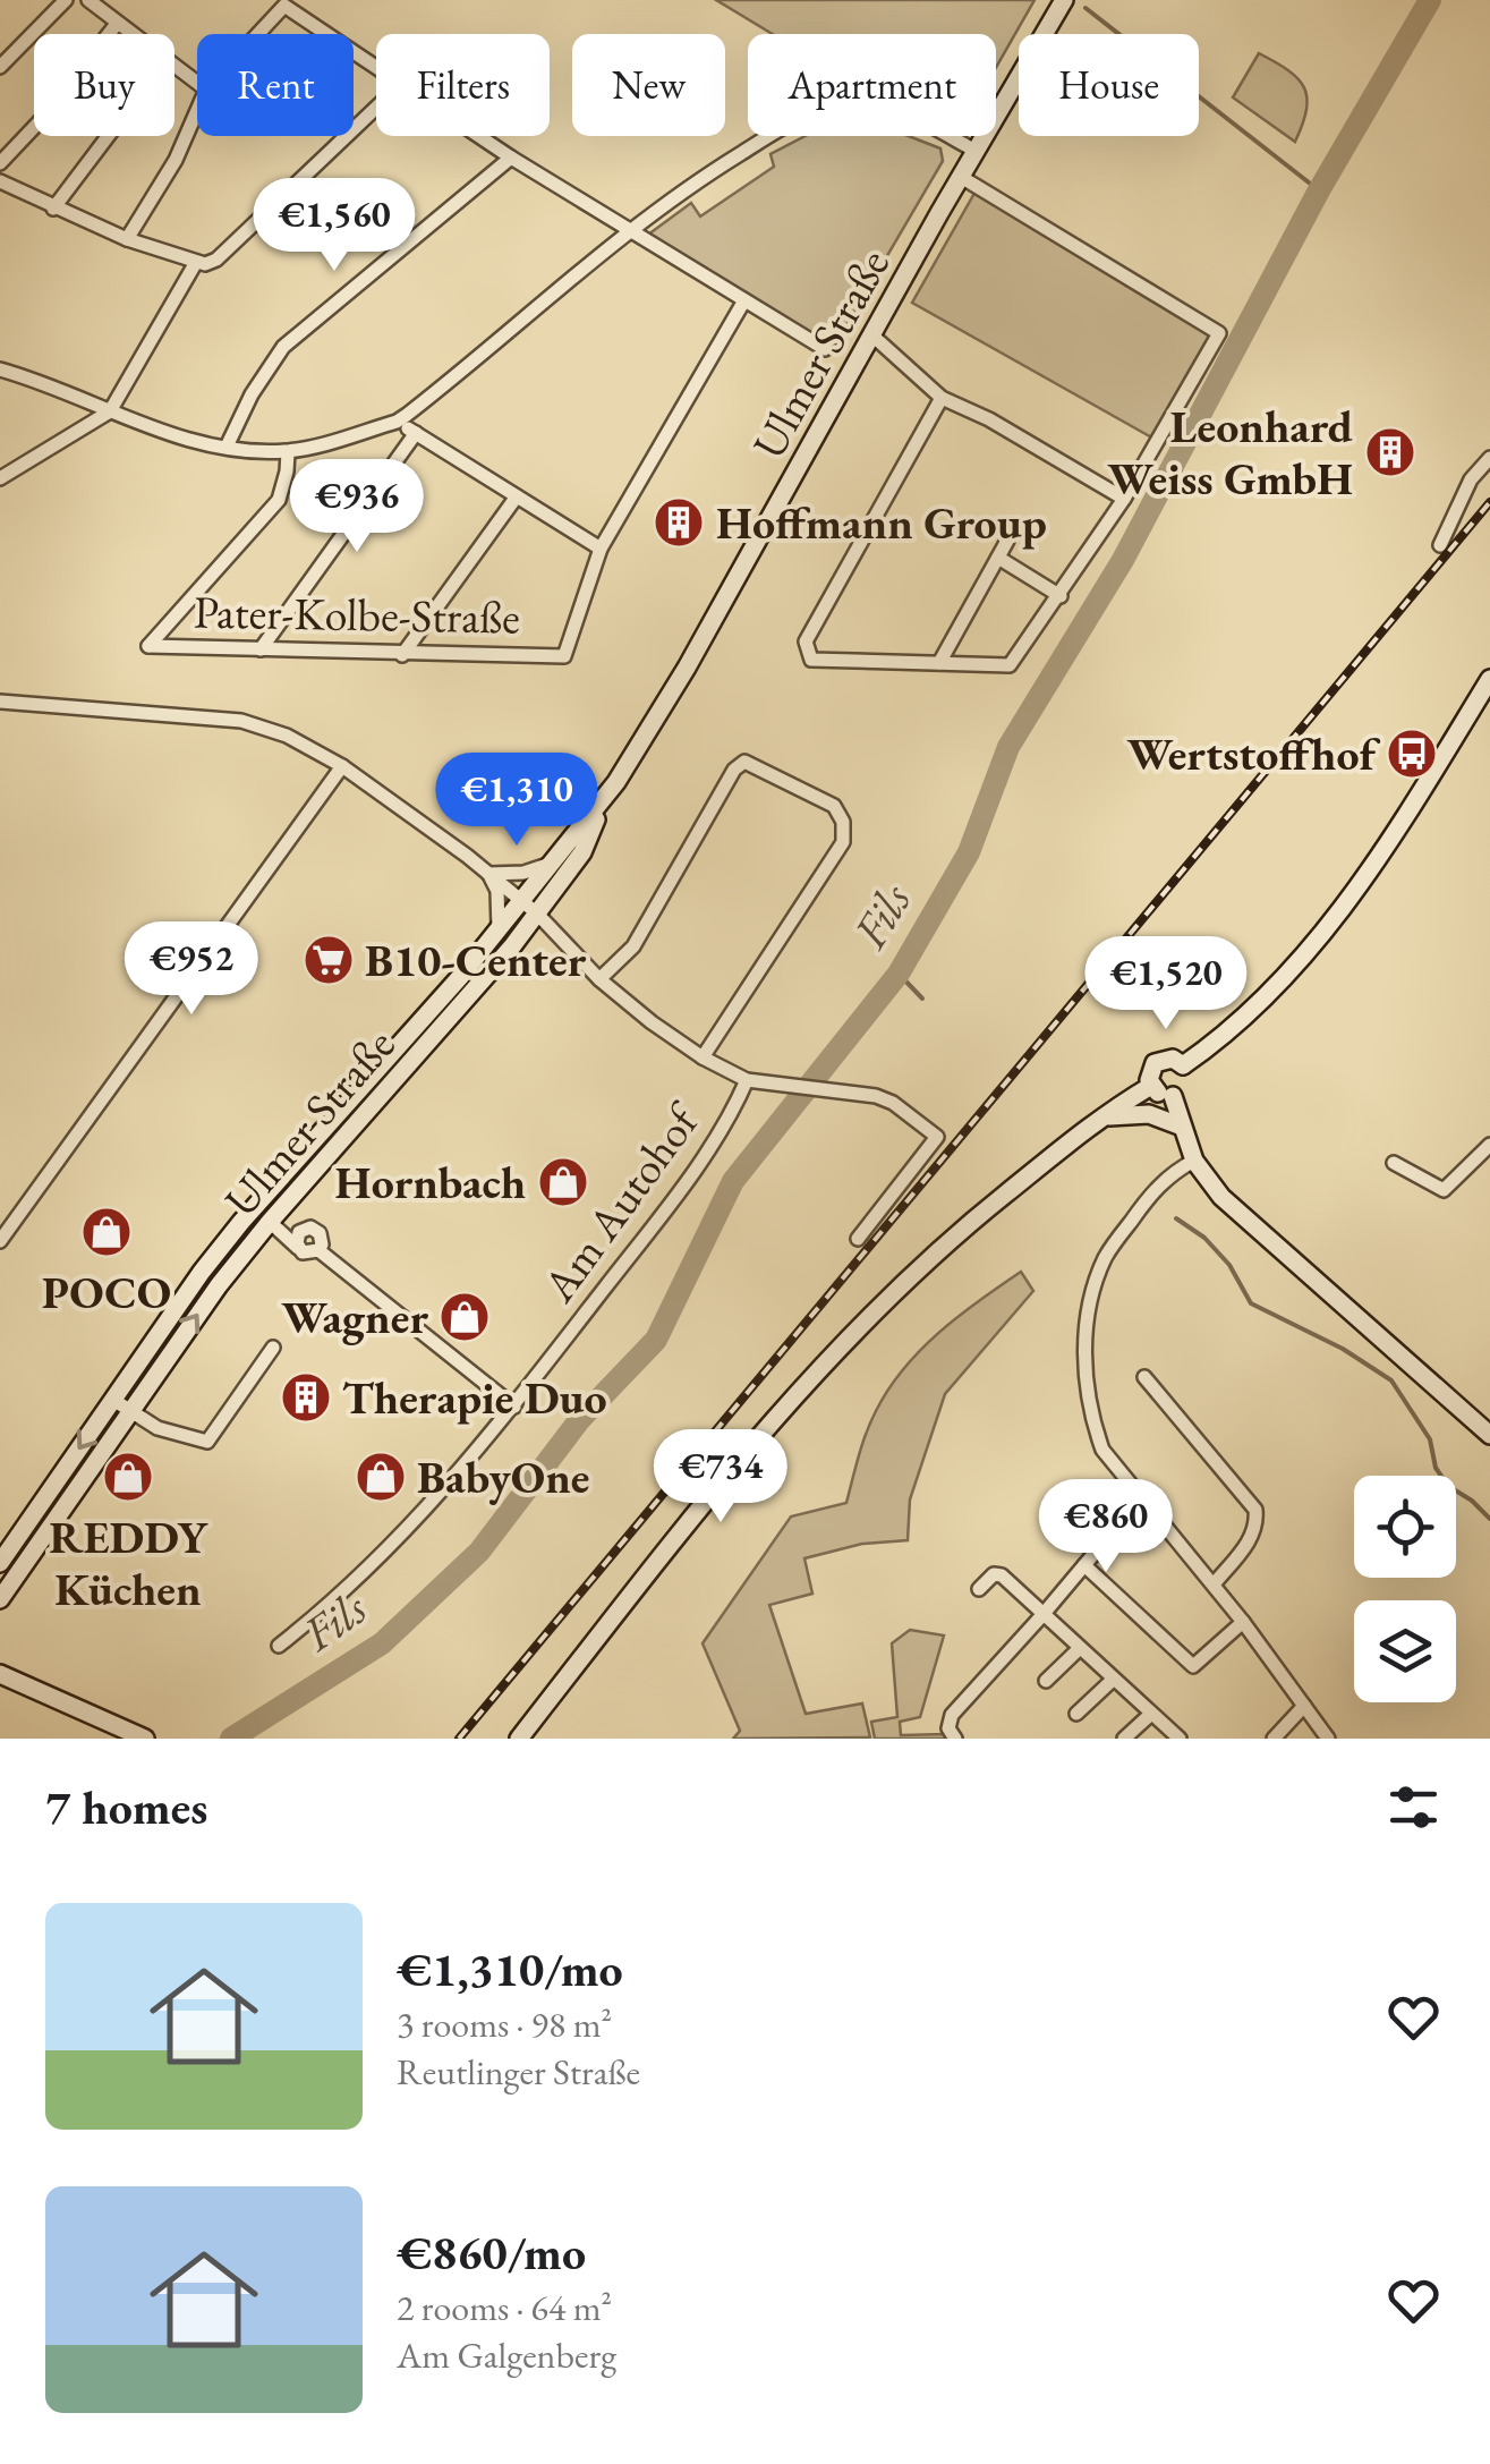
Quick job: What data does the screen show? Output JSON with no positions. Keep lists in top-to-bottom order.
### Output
{
  "streets": {
    "main road": ["Ulmer Straße"],
    "street": ["Pater-Kolbe-Straße", "Am Autohof"]
  },
  "crossings": [
    ["Ulmer Straße", "Am Autohof"]
  ],
  "water": ["Fils"],
  "places": {
    "building": ["Leonhard Weiss GmbH", "Hoffmann Group", "Therapie Duo"],
    "bus stop": ["Wertstoffhof"],
    "supermarket": ["B10-Center"],
    "shop": [
      "Hornbach",
      "POCO",
      "Wagner",
      "REDDY Küchen",
      "BabyOne"
    ]
  },
  "page": {
    "chip": [
      "Buy",
      "Rent",
      "Filters",
      "New",
      "Apartment",
      "House"
    ],
    "price": [
      "€1,560",
      "€936",
      "€1,310",
      "€952",
      "€1,520",
      "€734",
      "€860"
    ],
    "heading": "7 homes",
    "list": [
      {
        "name": "€1,310/mo",
        "note": "3 rooms · 98 m² · Reutlinger Straße"
      },
      {
        "name": "€860/mo",
        "note": "2 rooms · 64 m² · Am Galgenberg"
      }
    ]
  }
}
